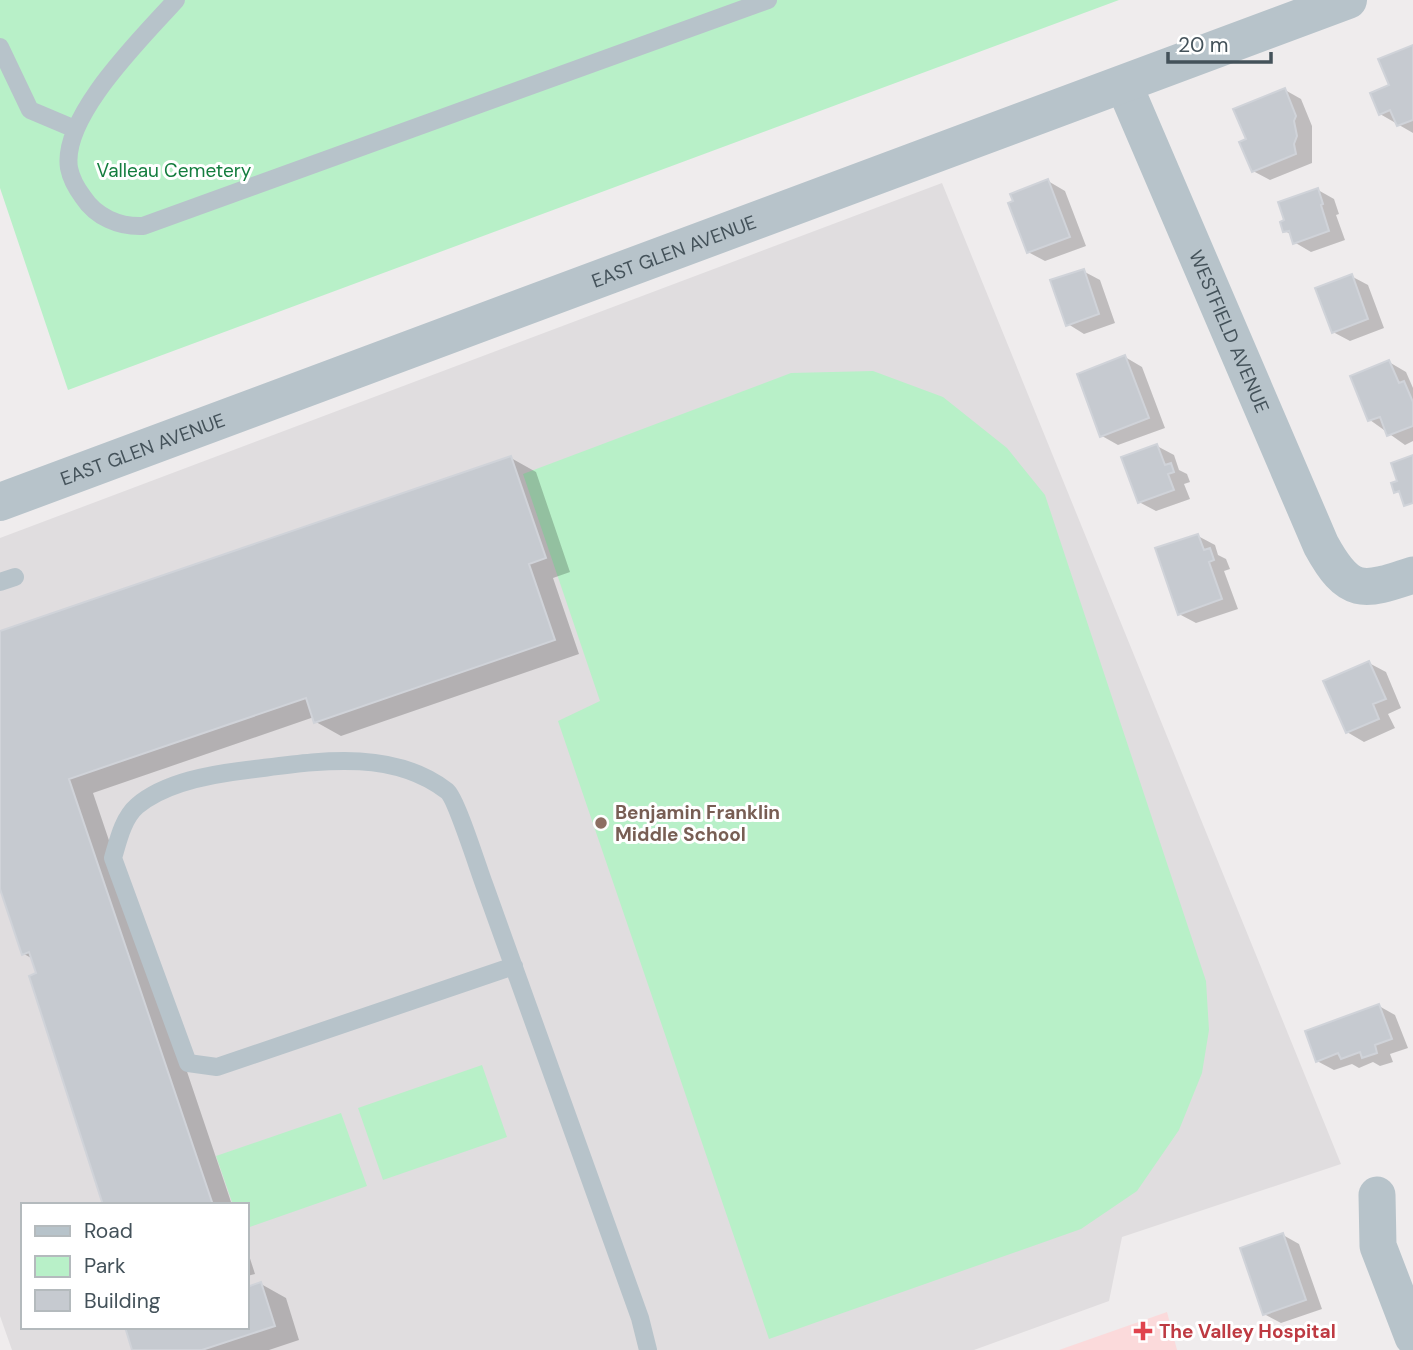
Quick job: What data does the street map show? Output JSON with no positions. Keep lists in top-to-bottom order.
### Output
{
  "streets": {
    "street": ["EAST GLEN AVENUE", "WESTFIELD AVENUE"]
  },
  "crossings": [
    ["EAST GLEN AVENUE", "WESTFIELD AVENUE"]
  ],
  "parks": ["Valleau Cemetery"],
  "places": {
    "other": ["Benjamin Franklin Middle School"],
    "health": ["The Valley Hospital"]
  },
  "legend": ["Road", "Park", "Building"],
  "scale_bar": "20 m"
}
